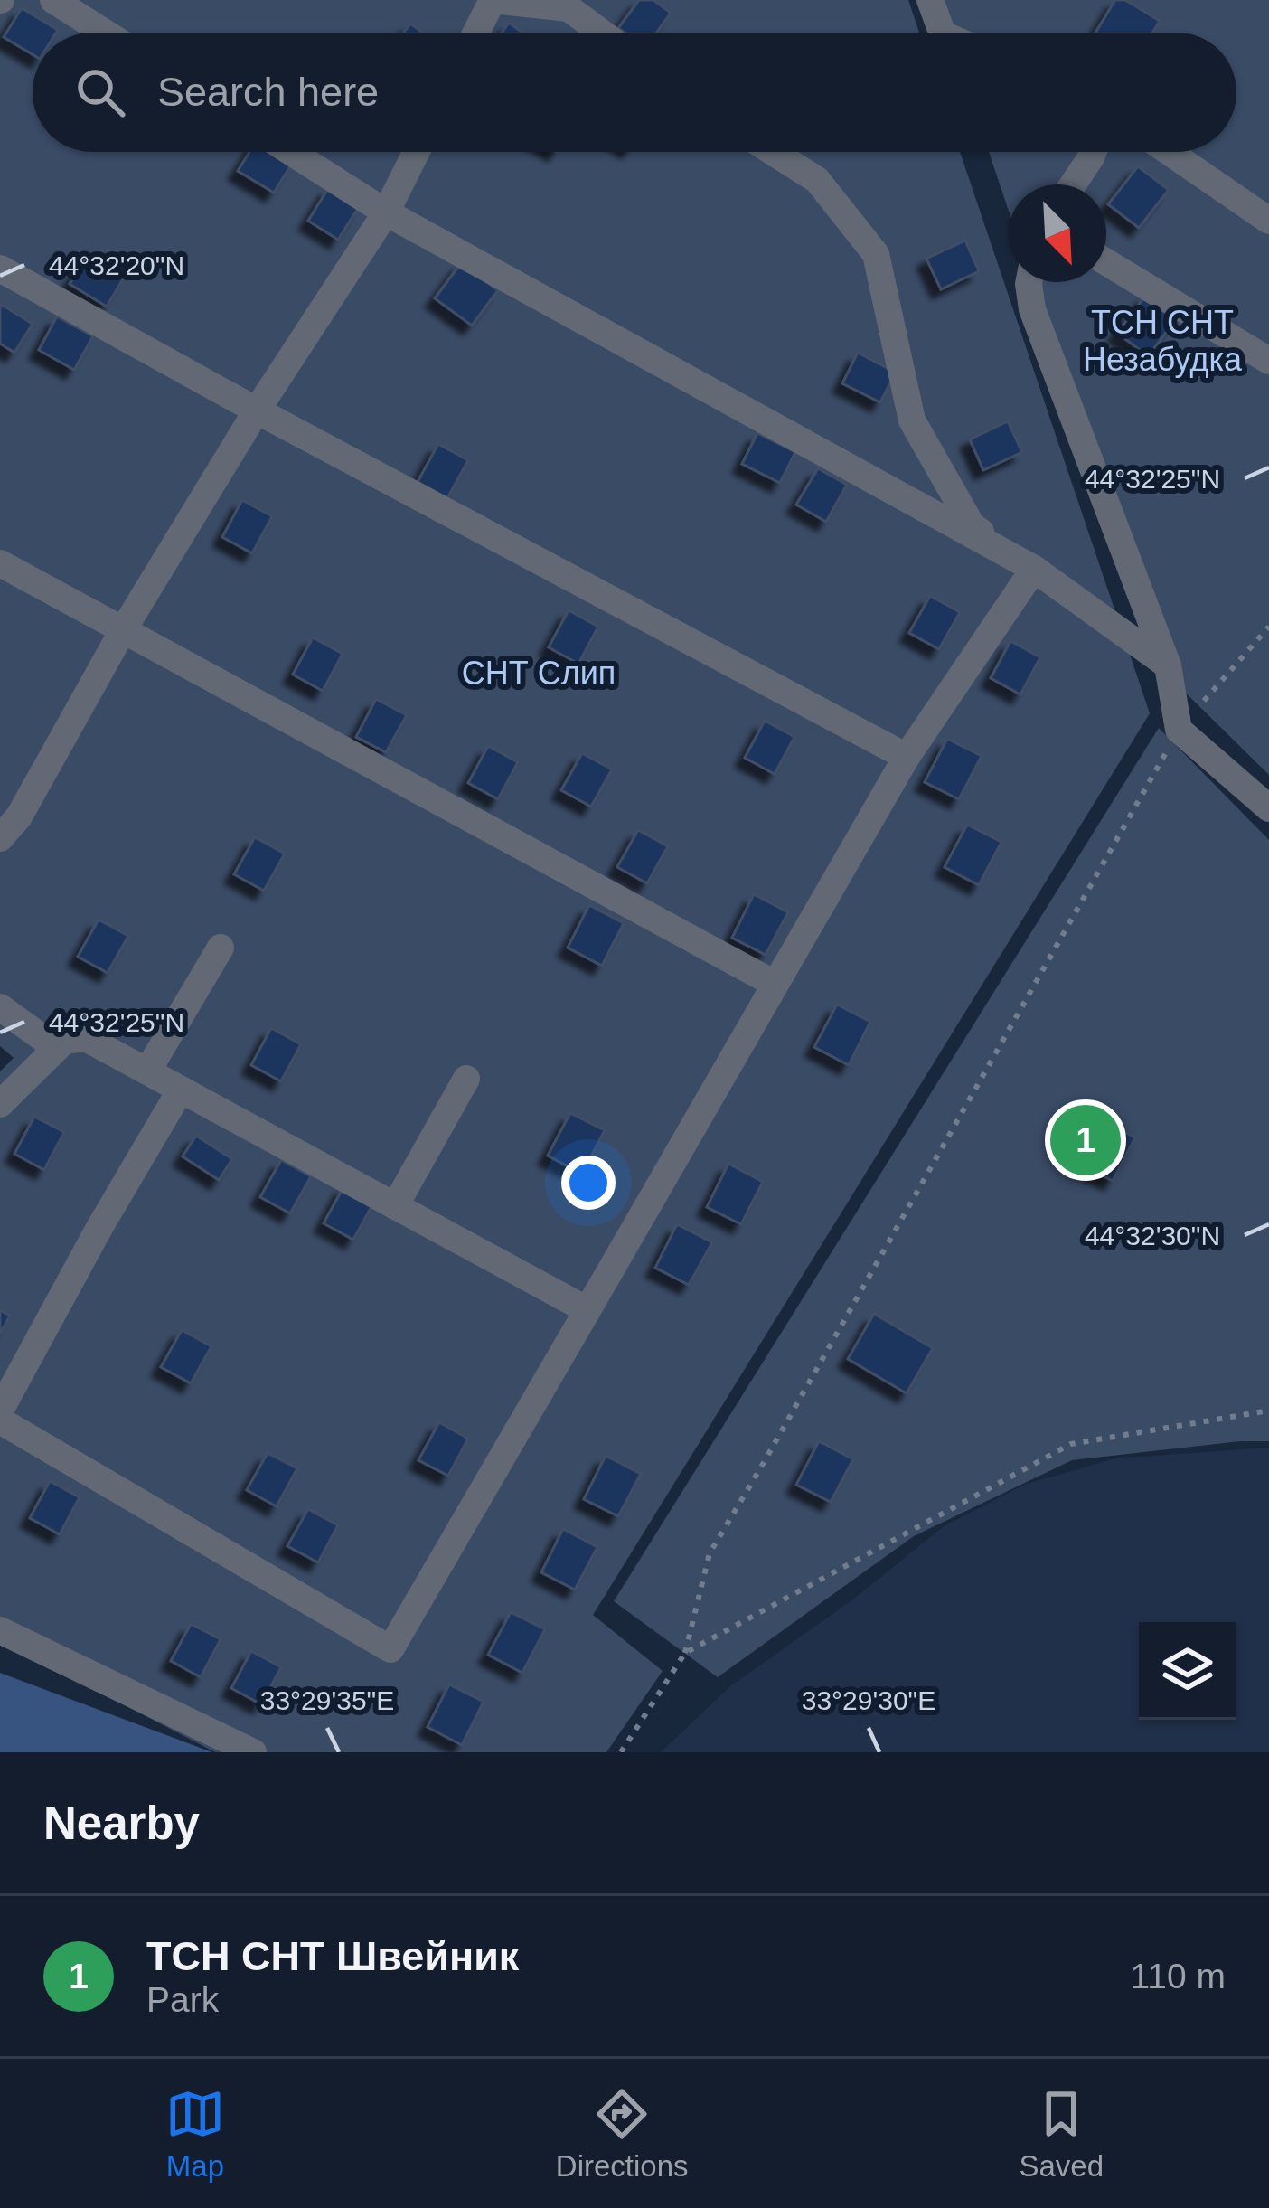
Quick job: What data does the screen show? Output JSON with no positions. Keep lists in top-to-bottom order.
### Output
{
  "parks": ["ТСН СНТ Незабудка", "СНТ Слип"],
  "north": "bottom right",
  "page": {
    "search": "Search here",
    "pins": "1",
    "heading": "Nearby",
    "list": [
      {
        "mark": "1",
        "name": "ТСН СНТ Швейник",
        "note": "Park",
        "value": "110 m"
      }
    ],
    "nav": ["Map", "Directions", "Saved"]
  },
  "coordinates": [
    "44°32'20\"N",
    "44°32'25\"N",
    "44°32'30\"N",
    "33°29'35\"E",
    "33°29'30\"E"
  ]
}
